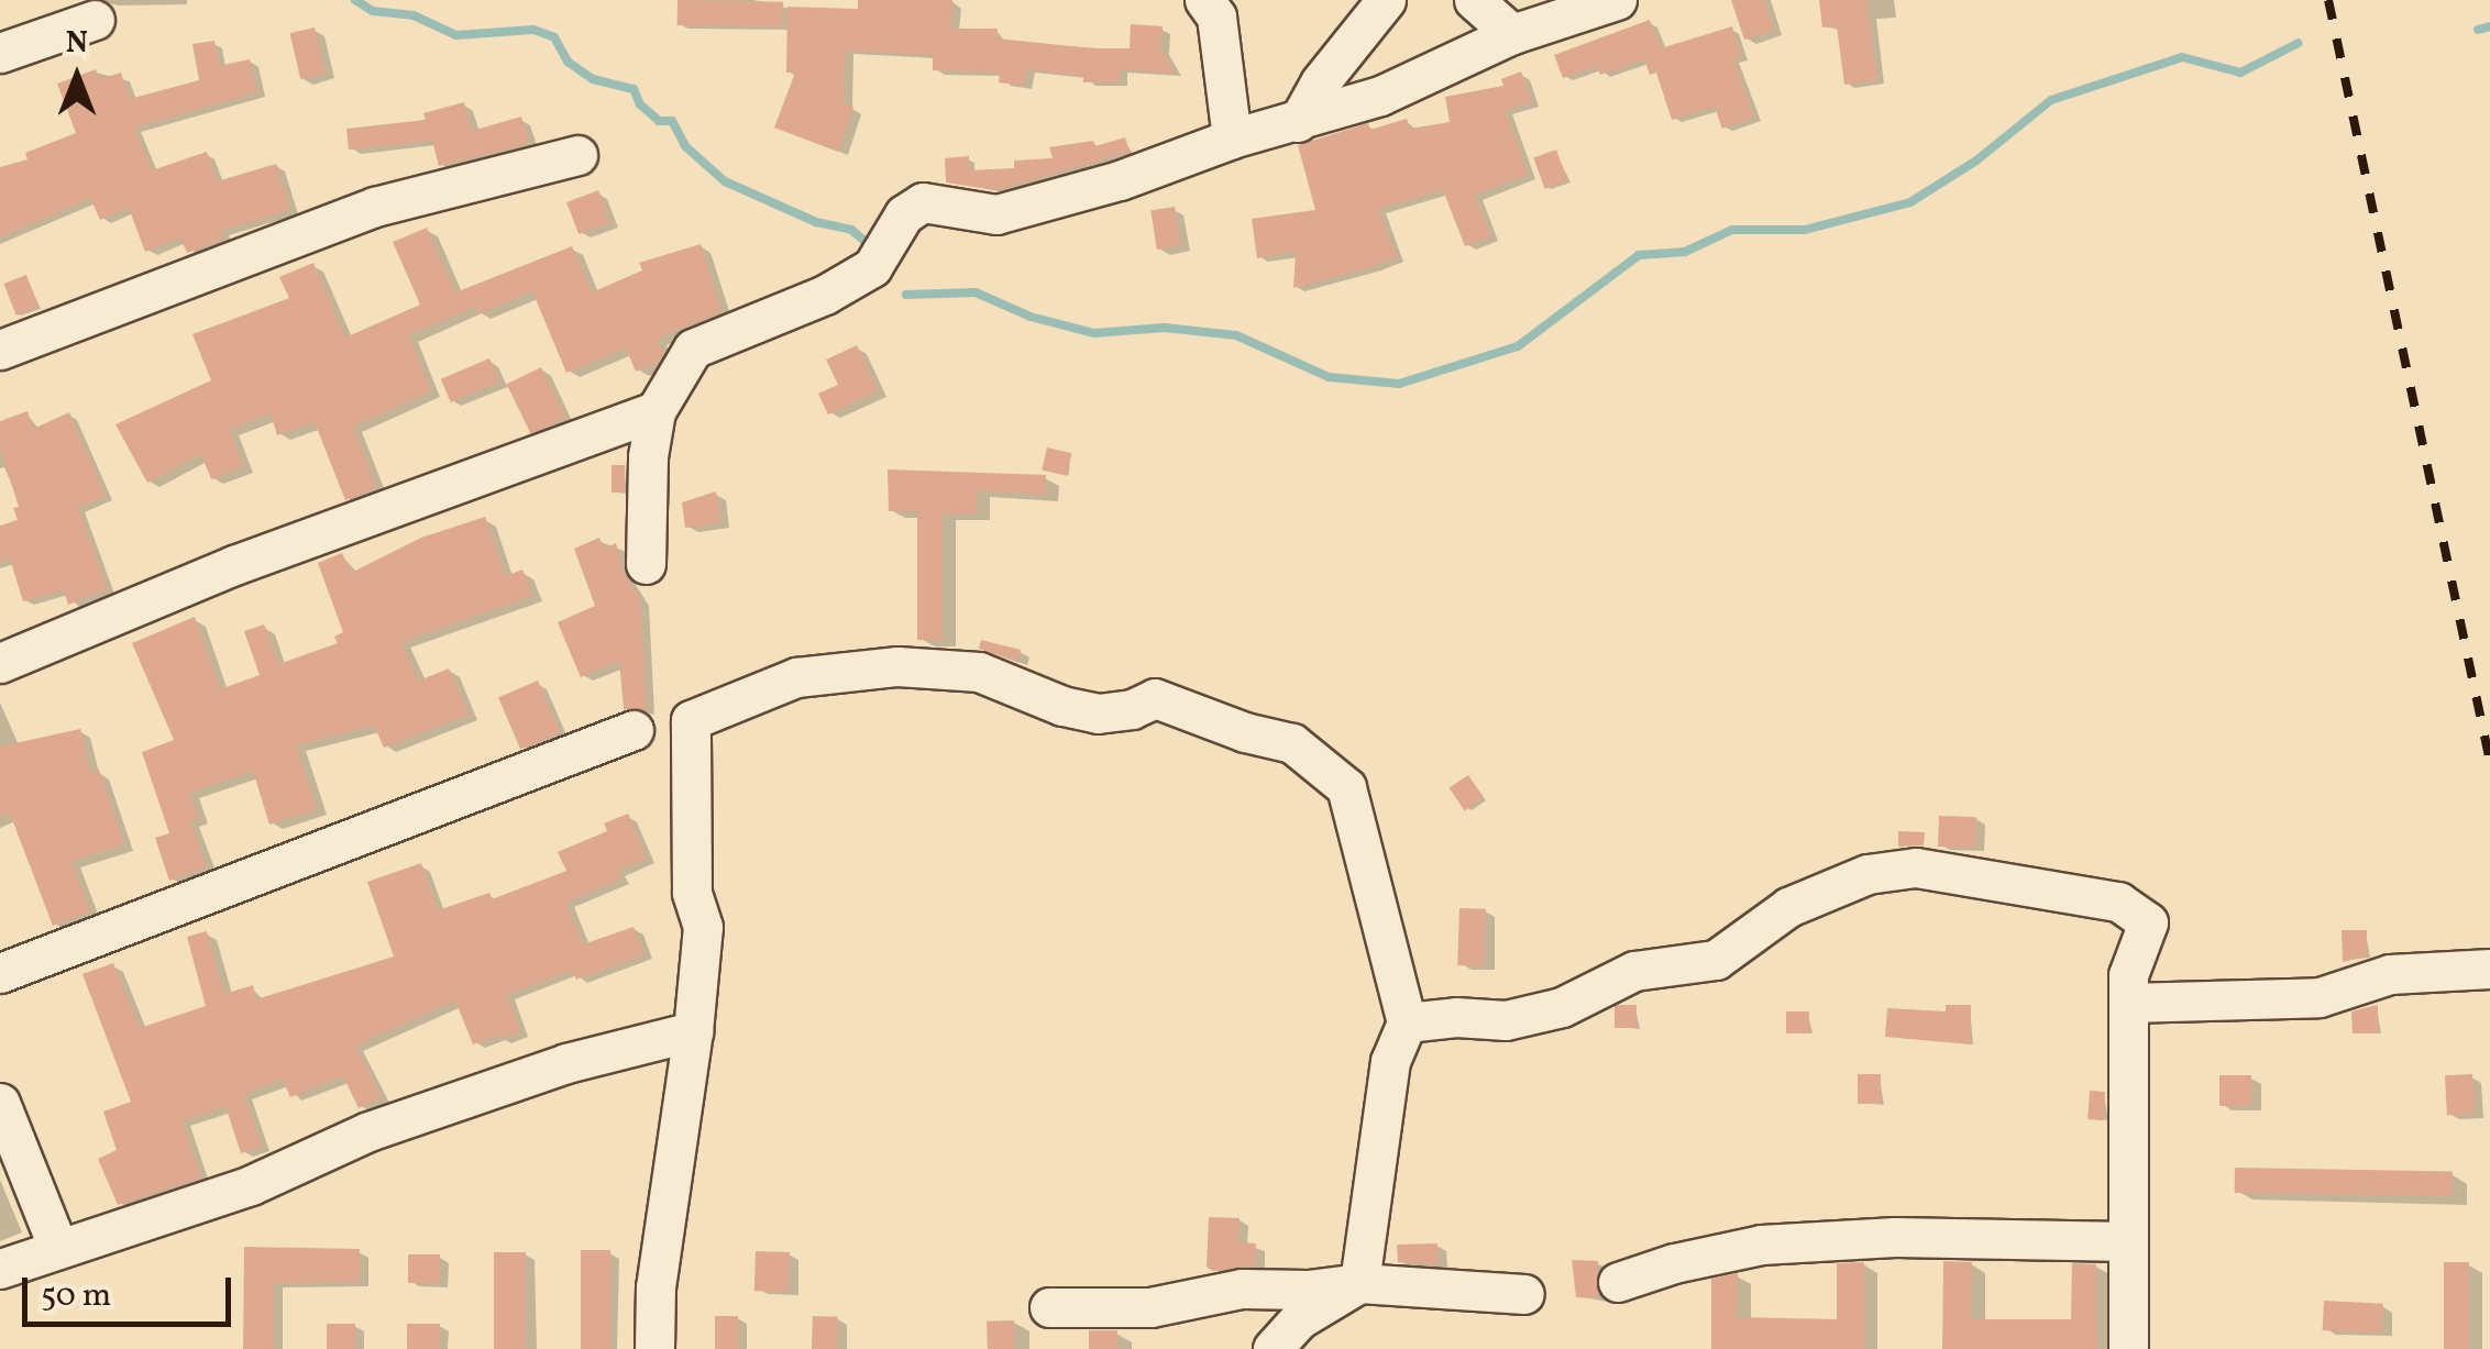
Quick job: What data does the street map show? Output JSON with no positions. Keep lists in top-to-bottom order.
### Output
{
  "scale_bar": "50 m",
  "north": "top"
}
